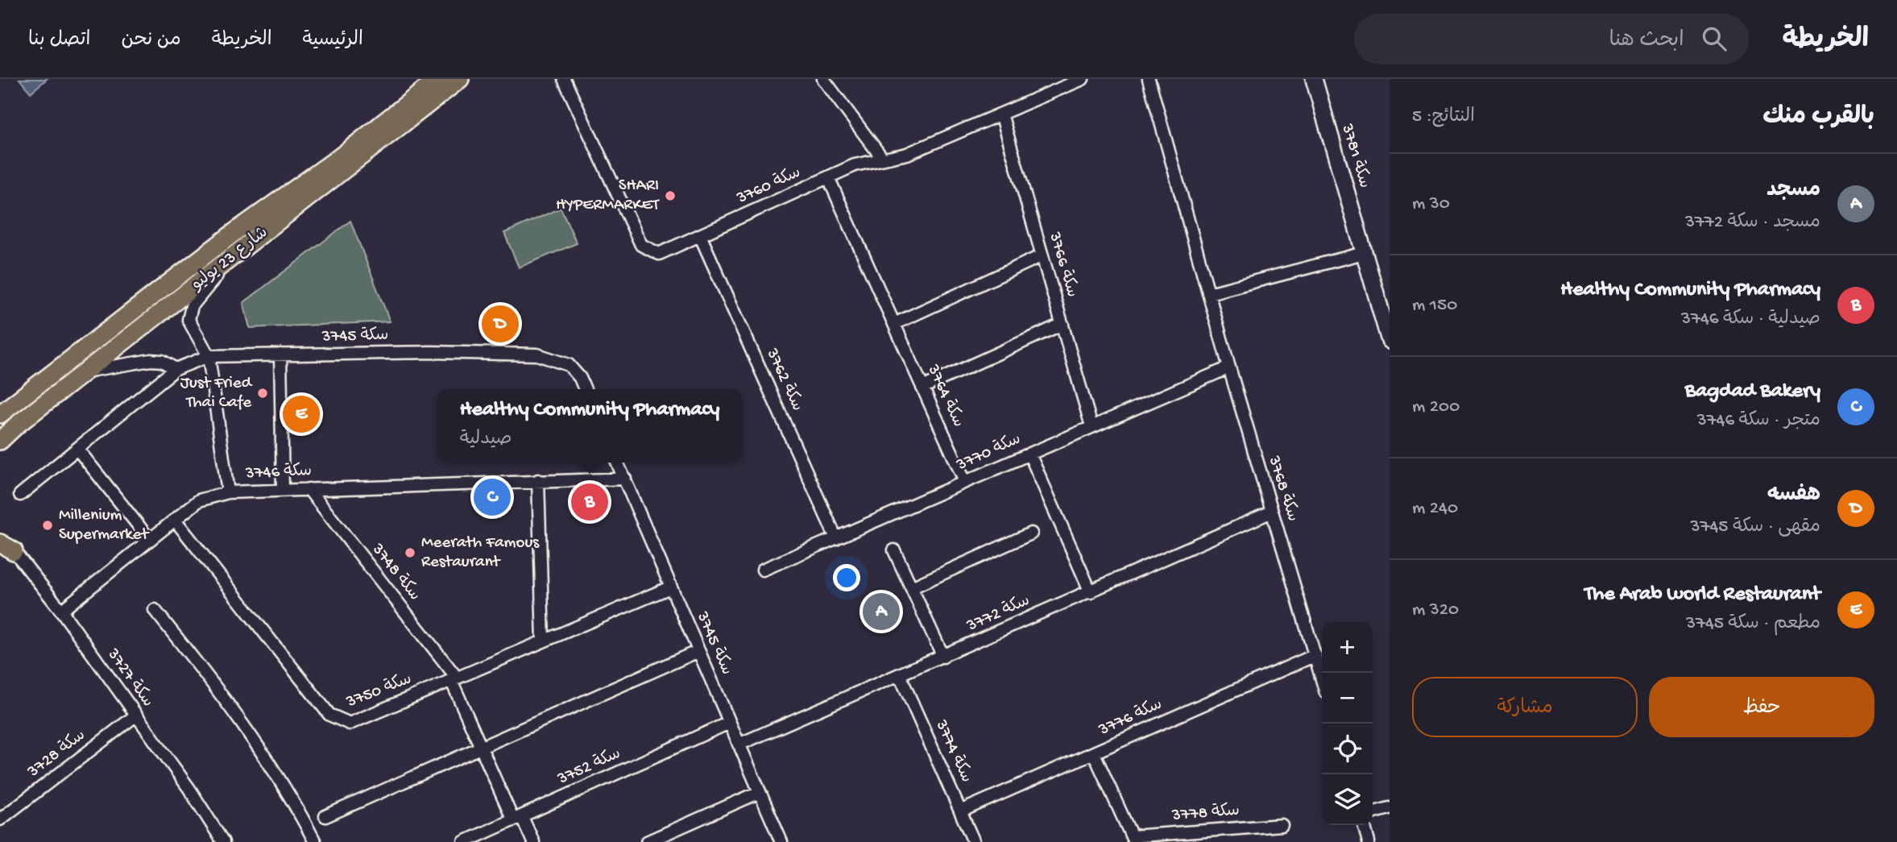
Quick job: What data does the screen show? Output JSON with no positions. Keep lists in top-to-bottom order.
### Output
{
  "streets": {
    "main road": ["شارع 23 يوليو"],
    "street": [
      "سكة 3781",
      "سكة 3760",
      "سكة 3766",
      "سكة 3745",
      "سكة 3762",
      "سكة 3764",
      "سكة 3770",
      "سكة 3746",
      "سكة 3768",
      "سكة 3748",
      "سكة 3772",
      "سكة 3727",
      "سكة 3750",
      "سكة 3776",
      "سكة 3774",
      "سكة 3728",
      "سكة 3752",
      "سكة 3778"
    ]
  },
  "crossings": [
    ["سكة 3760", "سكة 3766"],
    ["سكة 3760", "سكة 3762"],
    ["سكة 3760", "سكة 3764"],
    ["سكة 3766", "سكة 3770"],
    ["سكة 3745", "سكة 3746"],
    ["سكة 3745", "سكة 3772"],
    ["سكة 3745", "سكة 3750"],
    ["سكة 3745", "سكة 3752"],
    ["سكة 3762", "سكة 3770"],
    ["سكة 3764", "سكة 3770"],
    ["سكة 3770", "سكة 3768"],
    ["سكة 3746", "سكة 3748"],
    ["سكة 3746", "سكة 3727"],
    ["سكة 3746", "سكة 3750"],
    ["سكة 3768", "سكة 3772"],
    ["سكة 3768", "سكة 3776"],
    ["سكة 3748", "سكة 3750"],
    ["سكة 3748", "سكة 3752"],
    ["سكة 3772", "سكة 3774"],
    ["سكة 3727", "سكة 3728"],
    ["سكة 3776", "سكة 3774"],
    ["سكة 3776", "سكة 3778"]
  ],
  "places": [
    "SHARI HYPERMARKET",
    "Just Fried Thai Cafe",
    "Millenium Supermarket",
    "Meerath Famous Restaurant"
  ],
  "page": {
    "header": "الخريطة",
    "search": "ابحث هنا",
    "nav": [
      "الرئيسية",
      "الخريطة",
      "من نحن",
      "اتصل بنا"
    ],
    "heading": ["بالقرب منك", "النتائج: 5"],
    "list": [
      {
        "mark": "A",
        "name": "مسجد",
        "note": "مسجد · سكة 3772",
        "value": "30 m"
      },
      {
        "mark": "B",
        "name": "Healthy Community Pharmacy",
        "note": "صيدلية · سكة 3746",
        "value": "150 m"
      },
      {
        "mark": "C",
        "name": "Bagdad Bakery",
        "note": "متجر · سكة 3746",
        "value": "200 m"
      },
      {
        "mark": "D",
        "name": "هفسه",
        "note": "مقهى · سكة 3745",
        "value": "240 m"
      },
      {
        "mark": "E",
        "name": "The Arab world Restaurant",
        "note": "مطعم · سكة 3745",
        "value": "320 m"
      }
    ],
    "pins": [
      "D",
      "E",
      "C",
      "B",
      "A"
    ],
    "popup": ["Healthy Community Pharmacy", "صيدلية"],
    "map_buttons": ["+", "−"],
    "buttons": ["حفظ", "مشاركة"]
  }
}
